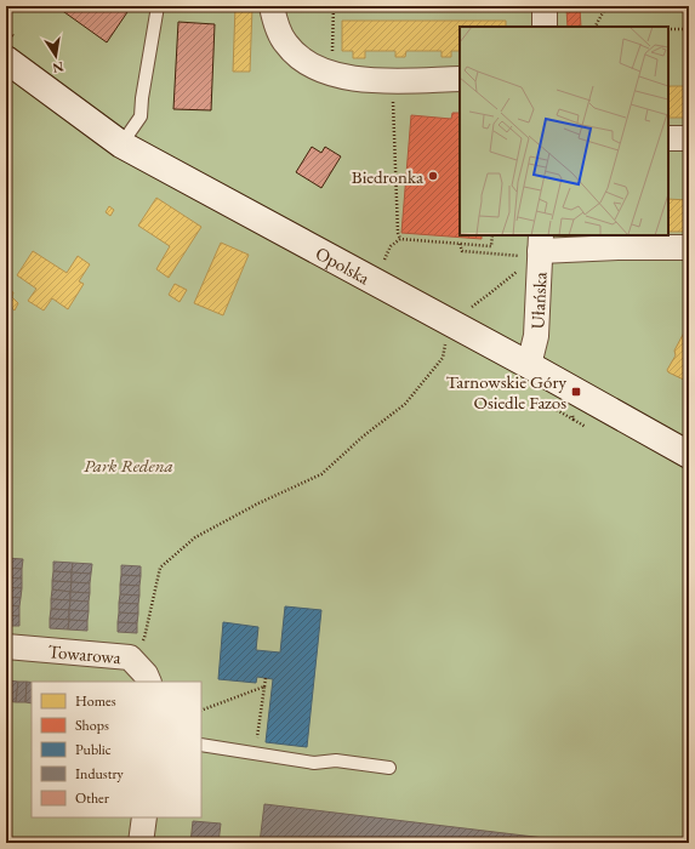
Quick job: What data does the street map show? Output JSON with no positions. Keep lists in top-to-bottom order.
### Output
{
  "streets": {
    "street": ["Opolska", "Ułańska", "Towarowa"]
  },
  "crossings": [
    ["Opolska", "Ułańska"]
  ],
  "parks": ["Park Redena"],
  "places": {
    "other": ["Biedronka"],
    "transit": ["Tarnowskie Góry Osiedle Fazos"]
  },
  "legend": [
    "Homes",
    "Shops",
    "Public",
    "Industry",
    "Other"
  ],
  "north": "bottom"
}
